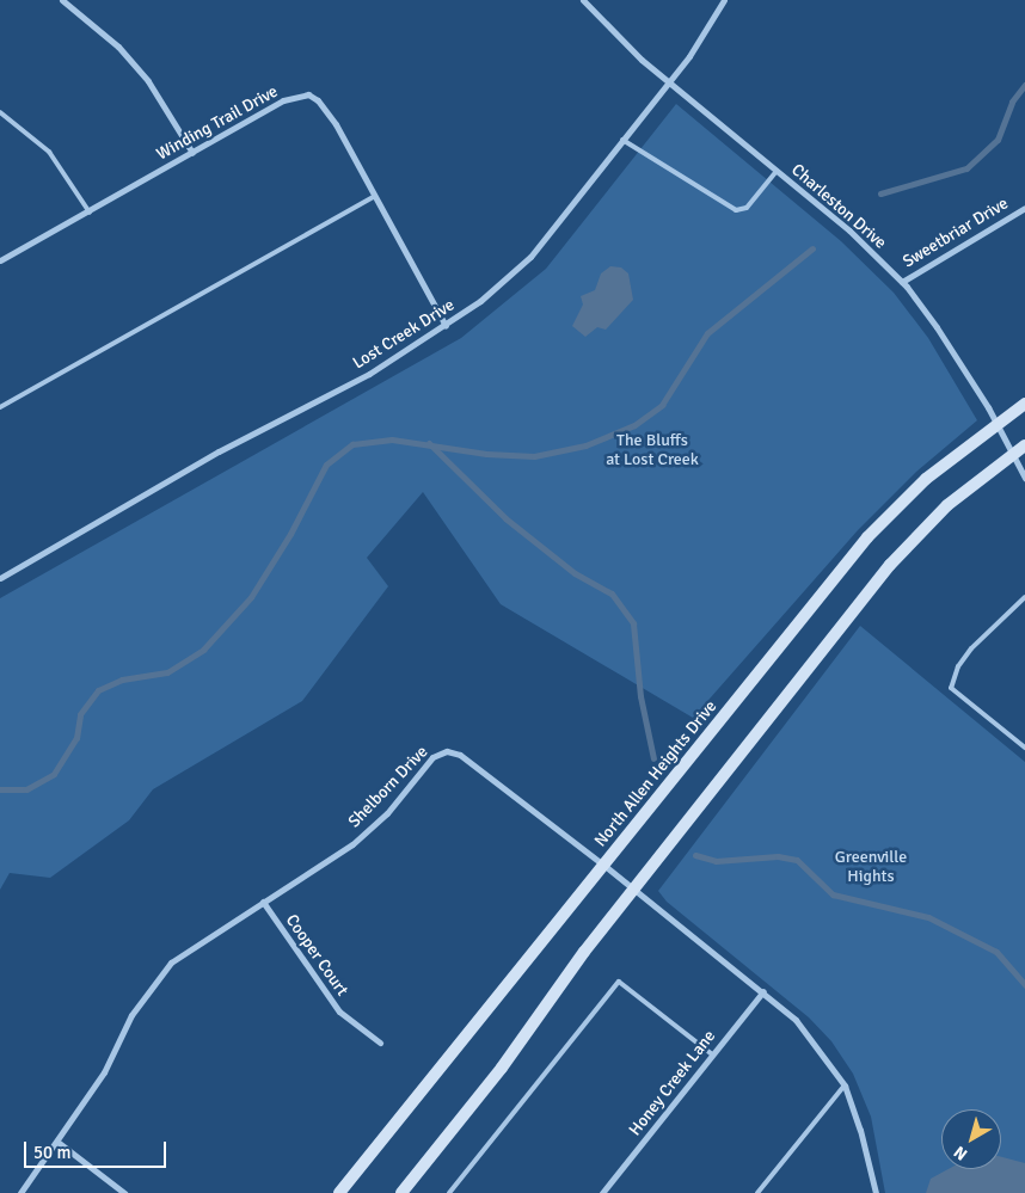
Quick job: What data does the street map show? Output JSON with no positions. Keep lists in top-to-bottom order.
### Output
{
  "streets": {
    "main road": ["North Allen Heights Drive"],
    "street": [
      "Winding Trail Drive",
      "Charleston Drive",
      "Sweetbriar Drive",
      "Lost Creek Drive",
      "Shelborn Drive",
      "Cooper Court",
      "Honey Creek Lane"
    ]
  },
  "crossings": [
    ["Winding Trail Drive", "Lost Creek Drive"],
    ["Charleston Drive", "Sweetbriar Drive"],
    ["Charleston Drive", "Lost Creek Drive"],
    ["Charleston Drive", "North Allen Heights Drive"],
    ["North Allen Heights Drive", "Shelborn Drive"],
    ["Shelborn Drive", "Cooper Court"],
    ["Shelborn Drive", "Honey Creek Lane"]
  ],
  "parks": ["The Bluffs at Lost Creek", "Greenville Hights"],
  "scale_bar": "50 m",
  "north": "bottom left"
}
